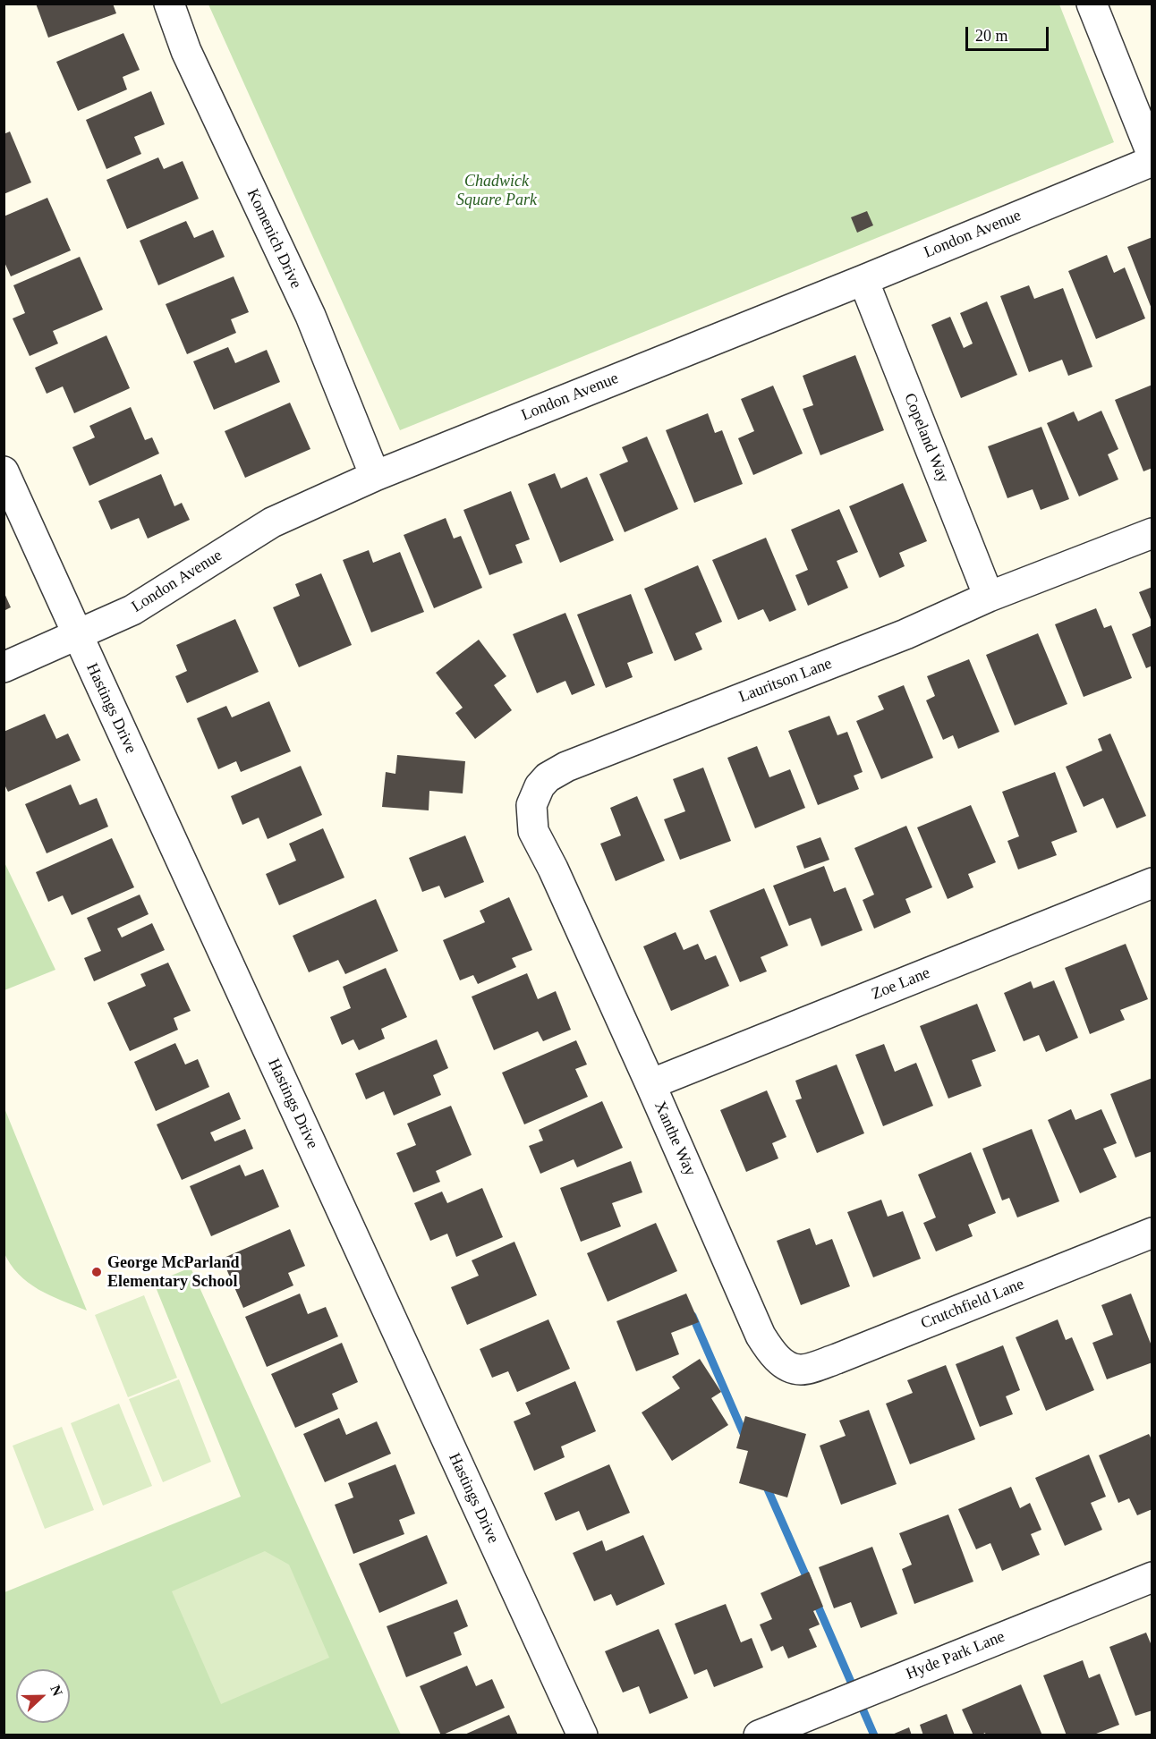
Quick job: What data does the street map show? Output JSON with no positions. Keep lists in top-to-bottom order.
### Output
{
  "streets": {
    "street": [
      "London Avenue",
      "Komenich Drive",
      "Copeland Way",
      "Lauritson Lane",
      "Hastings Drive",
      "Zoe Lane",
      "Xanthe Way",
      "Crutchfield Lane",
      "Hyde Park Lane"
    ]
  },
  "crossings": [
    ["London Avenue", "Komenich Drive"],
    ["London Avenue", "Copeland Way"],
    ["London Avenue", "Hastings Drive"],
    ["Copeland Way", "Lauritson Lane"],
    ["Lauritson Lane", "Xanthe Way"],
    ["Zoe Lane", "Xanthe Way"],
    ["Xanthe Way", "Crutchfield Lane"]
  ],
  "parks": ["Chadwick Square Park"],
  "places": ["George McParland Elementary School"],
  "scale_bar": "20 m",
  "north": "right"
}
